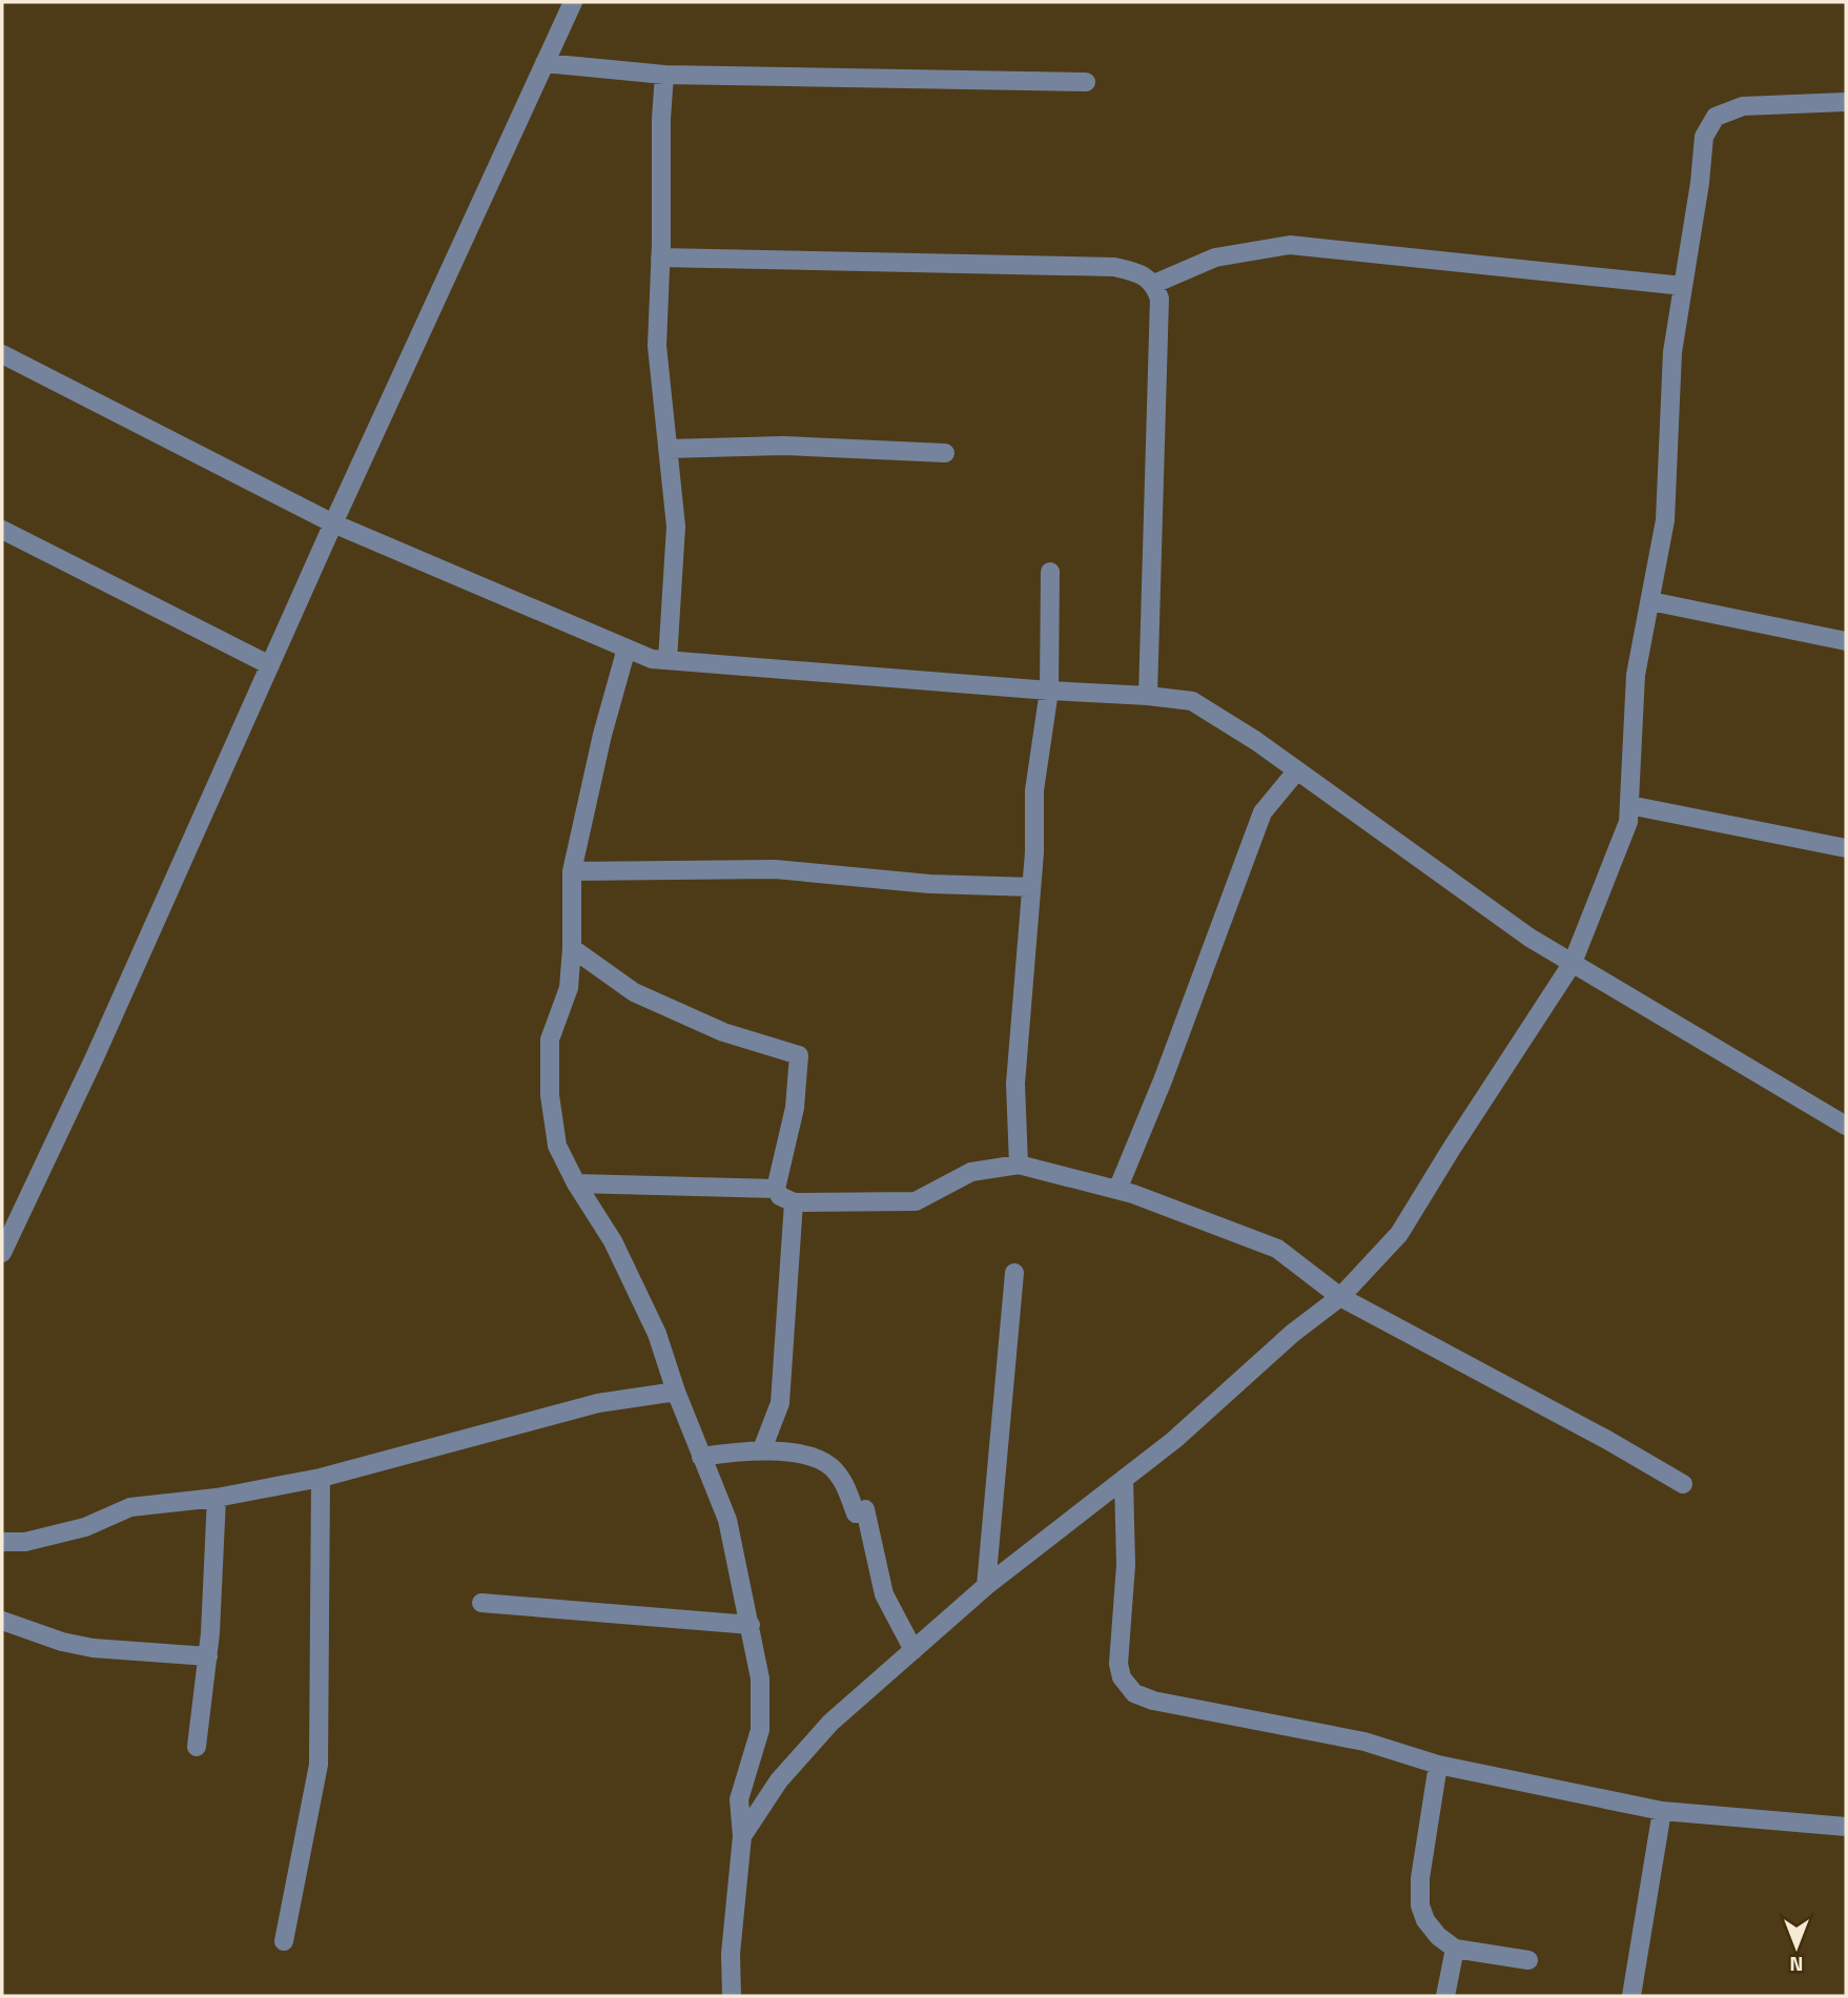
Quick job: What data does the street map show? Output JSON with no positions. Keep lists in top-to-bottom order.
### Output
{
  "north": "bottom"
}
